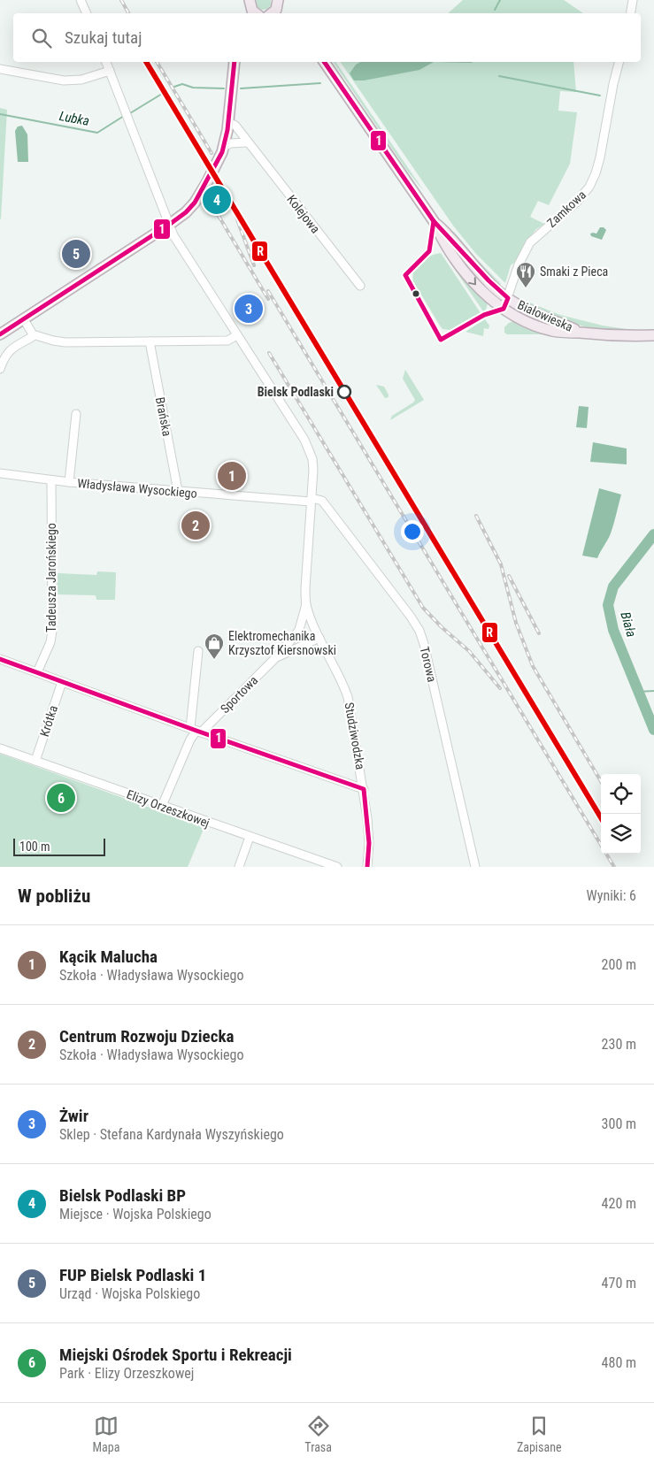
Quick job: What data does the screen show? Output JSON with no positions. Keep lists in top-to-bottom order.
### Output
{
  "streets": {
    "main road": ["Białowieska"],
    "street": [
      "Zamkowa",
      "Kolejowa",
      "Brańska",
      "Władysława Wysockiego",
      "Tadeusza Jarońskiego",
      "Torowa",
      "Sportowa",
      "Krótka",
      "Studziwodzka",
      "Elizy Orzeszkowej"
    ]
  },
  "crossings": [
    ["Zamkowa", "Białowieska"],
    ["Brańska", "Władysława Wysockiego"],
    ["Władysława Wysockiego", "Tadeusza Jarońskiego"],
    ["Władysława Wysockiego", "Torowa"],
    ["Władysława Wysockiego", "Sportowa"],
    ["Torowa", "Sportowa"],
    ["Sportowa", "Studziwodzka"],
    ["Sportowa", "Elizy Orzeszkowej"],
    ["Krótka", "Elizy Orzeszkowej"]
  ],
  "water": ["Lubka", "Biała"],
  "places": {
    "restaurant": ["Smaki z Pieca"],
    "other": ["Bielsk Podlaski"],
    "shop": ["Elektromechanika Krzysztof Kiersnowski"]
  },
  "lines": ["transit line R", "transit line 1"],
  "scale_bar": "100 m",
  "page": {
    "search": "Szukaj tutaj",
    "pins": [
      "4",
      "5",
      "3",
      "1",
      "2",
      "6"
    ],
    "scale": "100 m",
    "heading": ["W pobliżu", "Wyniki: 6"],
    "list": [
      {
        "mark": "1",
        "name": "Kącik Malucha",
        "note": "Szkoła · Władysława Wysockiego",
        "value": "200 m"
      },
      {
        "mark": "2",
        "name": "Centrum Rozwoju Dziecka",
        "note": "Szkoła · Władysława Wysockiego",
        "value": "230 m"
      },
      {
        "mark": "3",
        "name": "Żwir",
        "note": "Sklep · Stefana Kardynała Wyszyńskiego",
        "value": "300 m"
      },
      {
        "mark": "4",
        "name": "Bielsk Podlaski BP",
        "note": "Miejsce · Wojska Polskiego",
        "value": "420 m"
      },
      {
        "mark": "5",
        "name": "FUP Bielsk Podlaski 1",
        "note": "Urząd · Wojska Polskiego",
        "value": "470 m"
      },
      {
        "mark": "6",
        "name": "Miejski Ośrodek Sportu i Rekreacji",
        "note": "Park · Elizy Orzeszkowej",
        "value": "480 m"
      }
    ],
    "nav": ["Mapa", "Trasa", "Zapisane"]
  }
}
